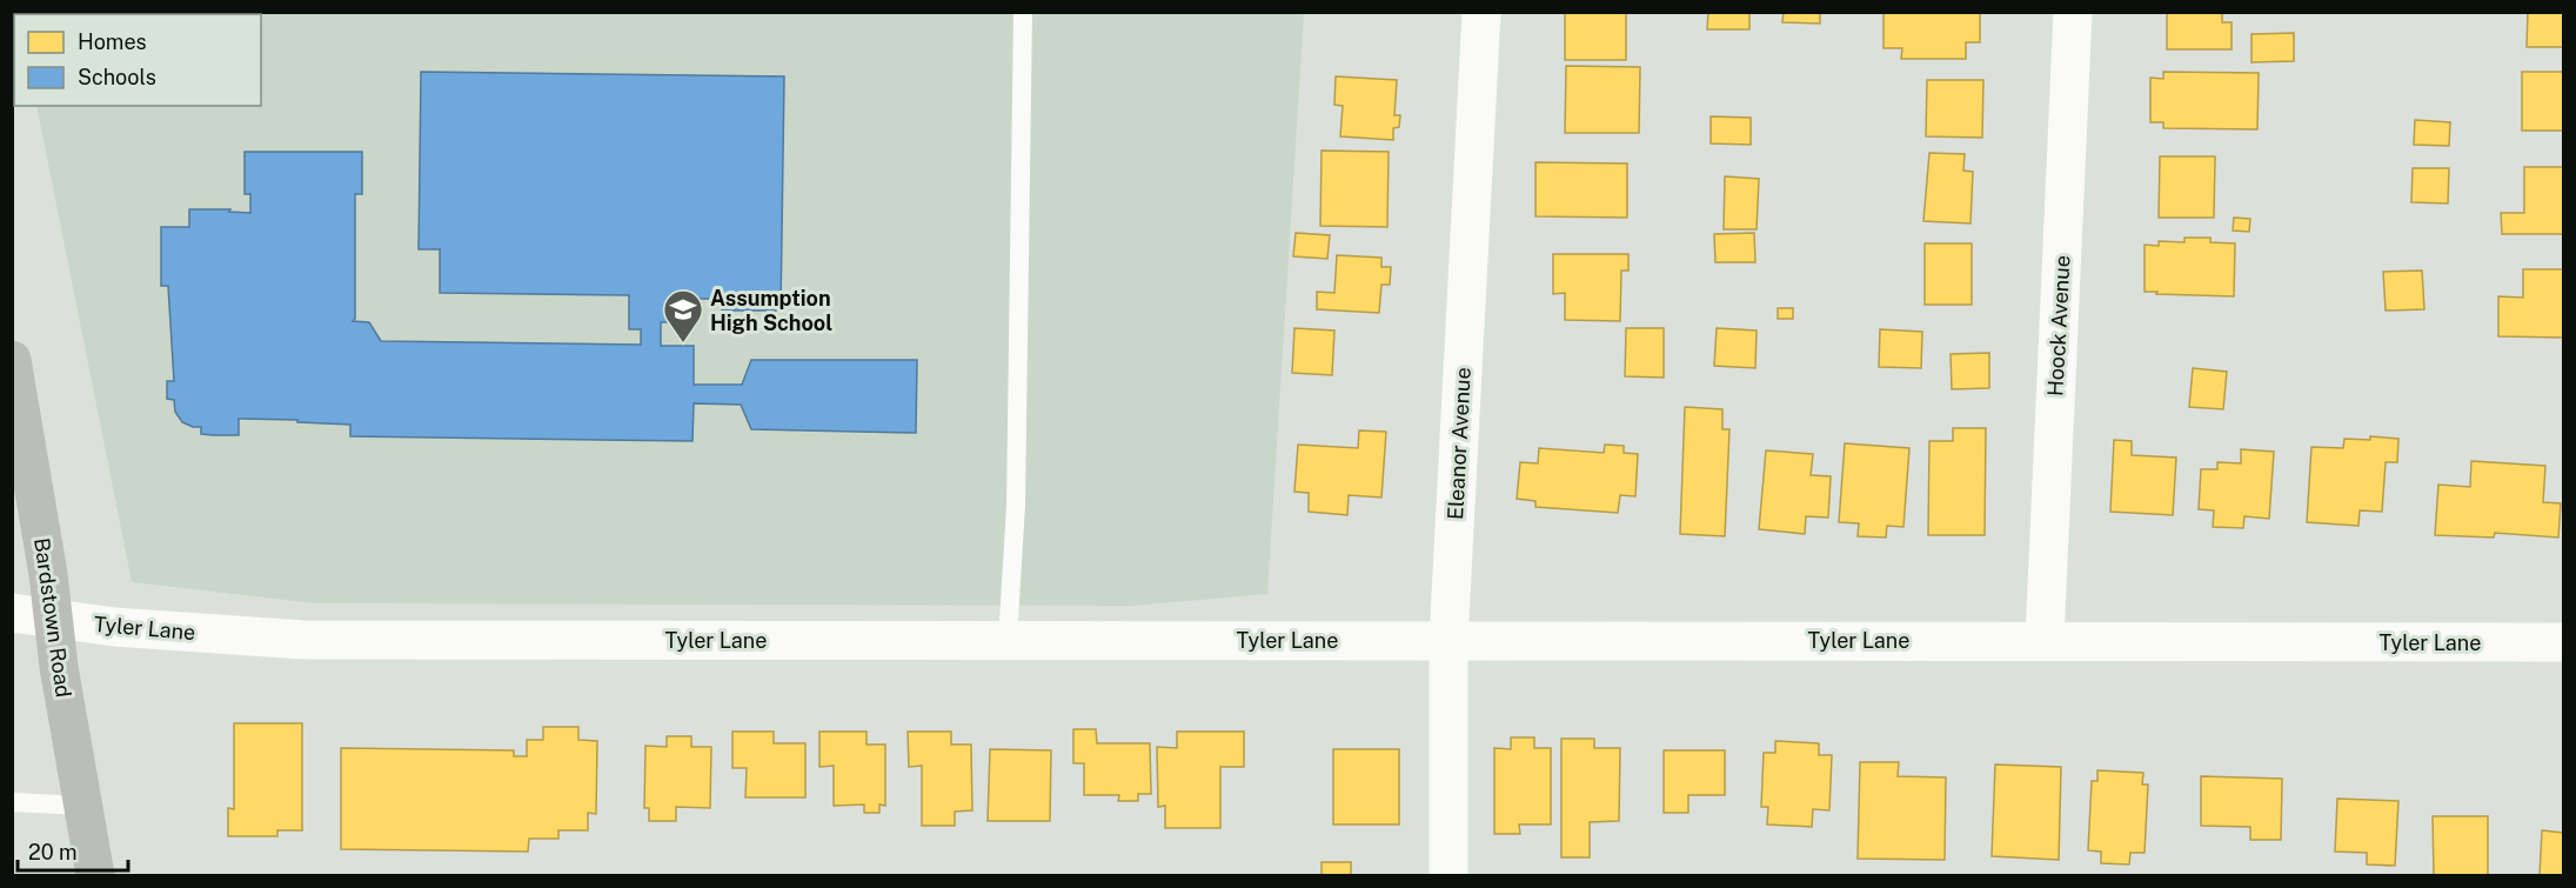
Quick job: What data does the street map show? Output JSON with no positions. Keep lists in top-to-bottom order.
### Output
{
  "streets": {
    "main road": ["Bardstown Road"],
    "street": ["Hoock Avenue", "Eleanor Avenue", "Tyler Lane"]
  },
  "crossings": [
    ["Hoock Avenue", "Tyler Lane"],
    ["Eleanor Avenue", "Tyler Lane"],
    ["Bardstown Road", "Tyler Lane"]
  ],
  "places": {
    "school or university": ["Assumption High School"]
  },
  "legend": ["Homes", "Schools"],
  "scale_bar": "20 m"
}
